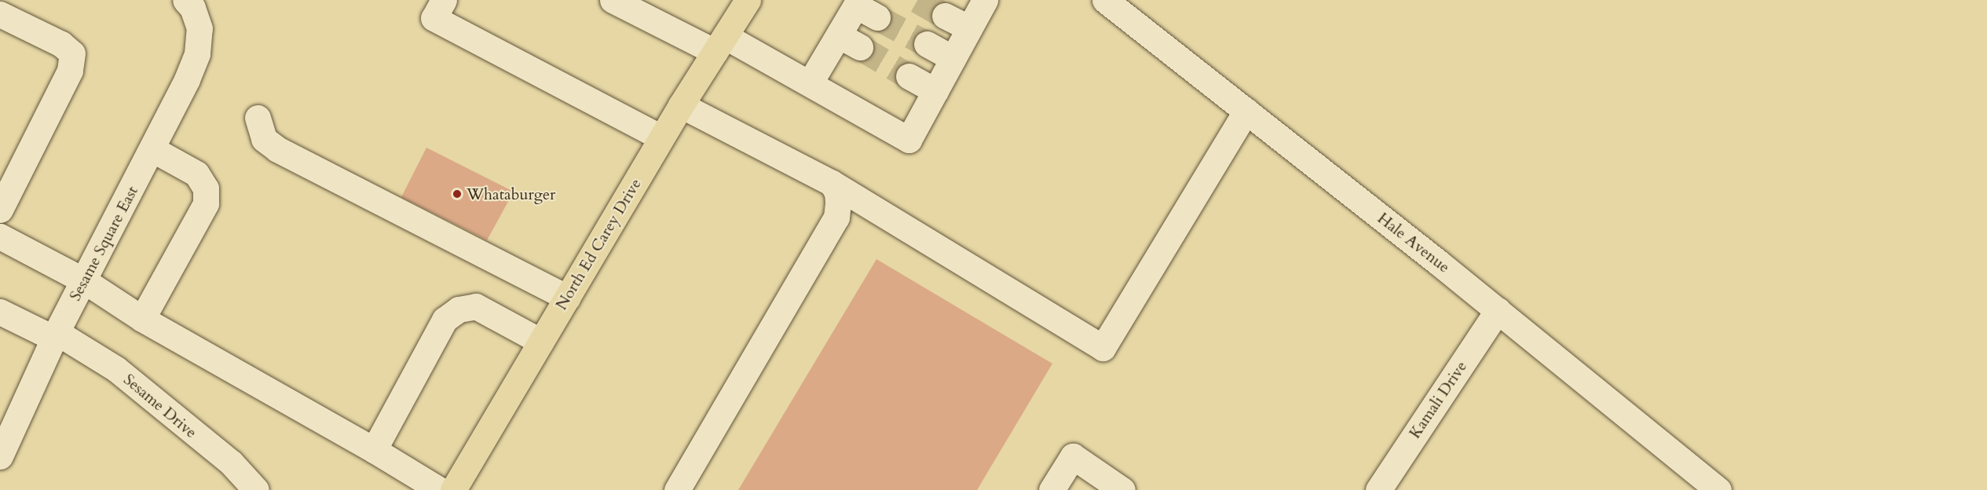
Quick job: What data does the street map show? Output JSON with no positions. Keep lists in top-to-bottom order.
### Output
{
  "streets": {
    "main road": ["North Ed Carey Drive"],
    "street": [
      "Hale Avenue",
      "Sesame Square East",
      "Kamali Drive",
      "Sesame Drive"
    ]
  },
  "crossings": [
    ["Hale Avenue", "Kamali Drive"],
    ["Sesame Square East", "Sesame Drive"]
  ],
  "places": ["Whataburger"]
}
